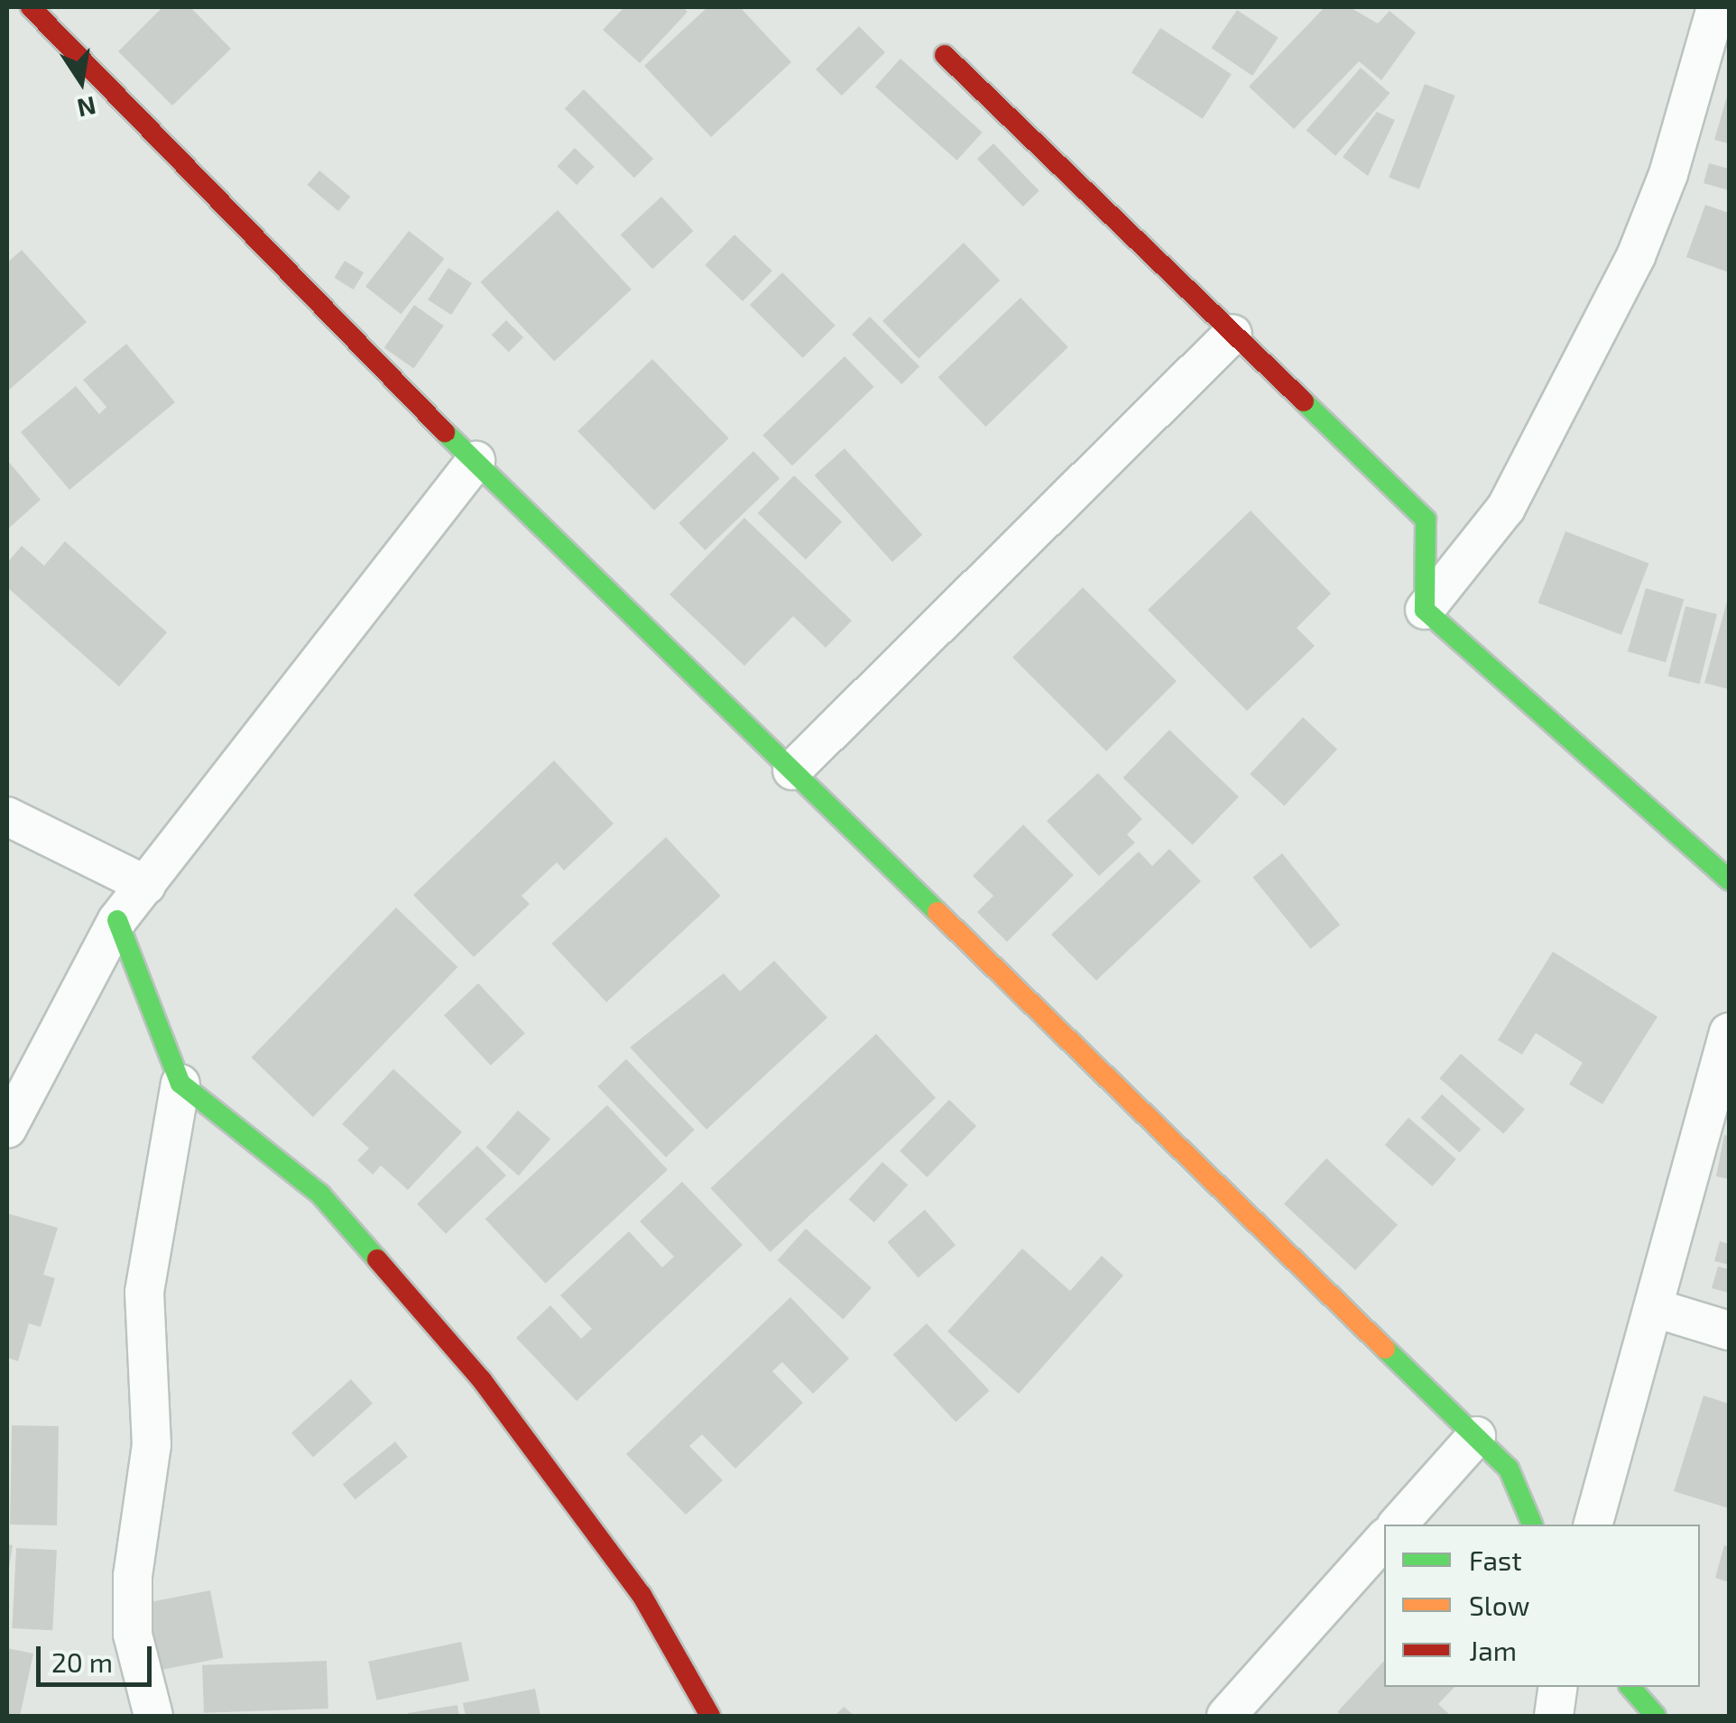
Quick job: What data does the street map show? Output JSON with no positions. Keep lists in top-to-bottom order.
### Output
{
  "legend": ["Fast", "Slow", "Jam"],
  "scale_bar": "20 m",
  "north": "bottom"
}
